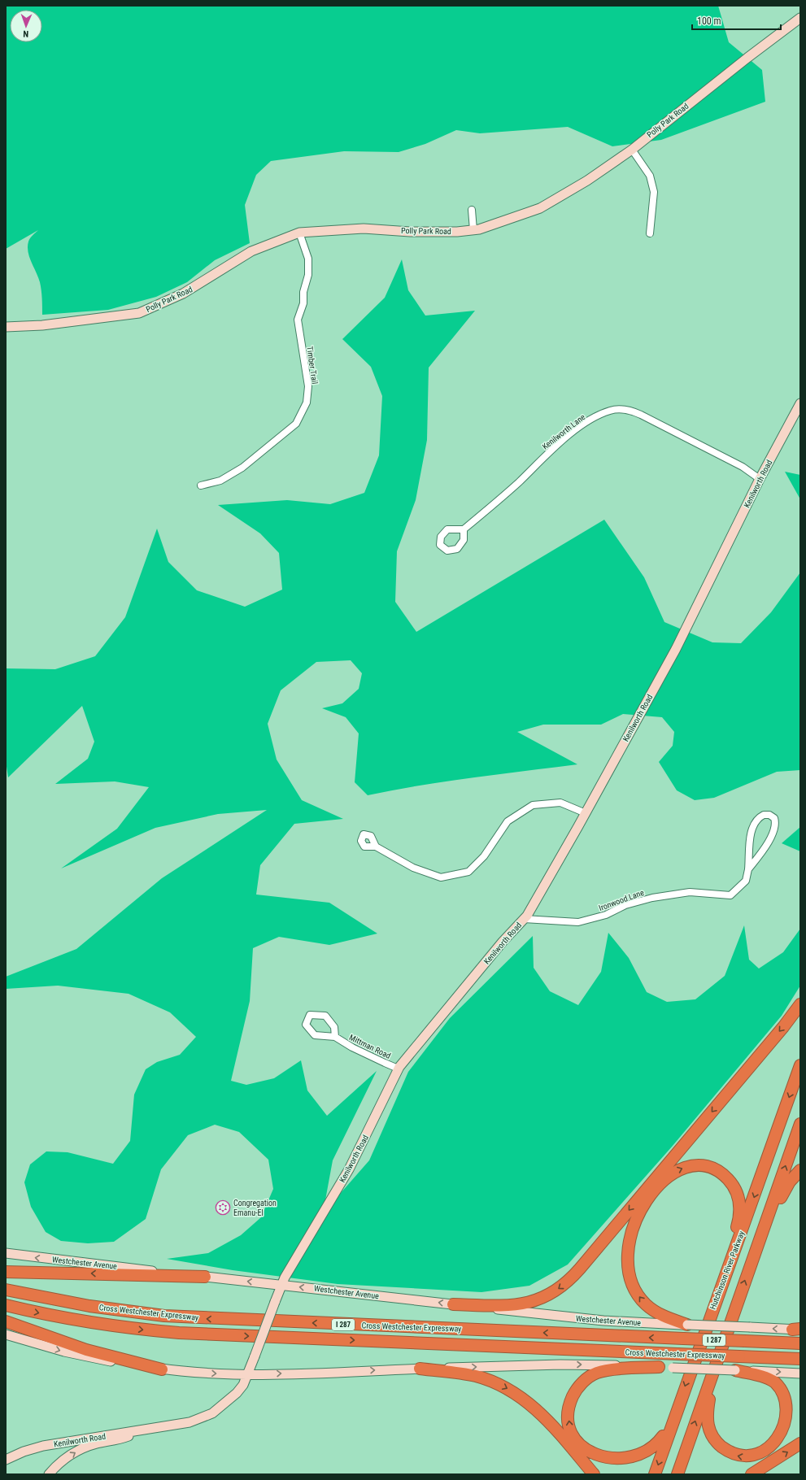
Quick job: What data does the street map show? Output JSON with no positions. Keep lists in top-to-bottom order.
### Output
{
  "streets": {
    "highway": ["Hutchinson River Parkway", "Cross Westchester Expressway", "I 287"],
    "street": [
      "Polly Park Road",
      "Timber Trail",
      "Kenilworth Lane",
      "Kenilworth Road",
      "Ironwood Lane",
      "Mittman Road",
      "Westchester Avenue"
    ]
  },
  "crossings": [
    ["Polly Park Road", "Timber Trail"],
    ["Kenilworth Lane", "Kenilworth Road"],
    ["Kenilworth Road", "Ironwood Lane"],
    ["Kenilworth Road", "Mittman Road"],
    ["Kenilworth Road", "Westchester Avenue"]
  ],
  "places": {
    "synagogue": ["Congregation Emanu-El"]
  },
  "scale_bar": "100 m",
  "north": "bottom"
}
